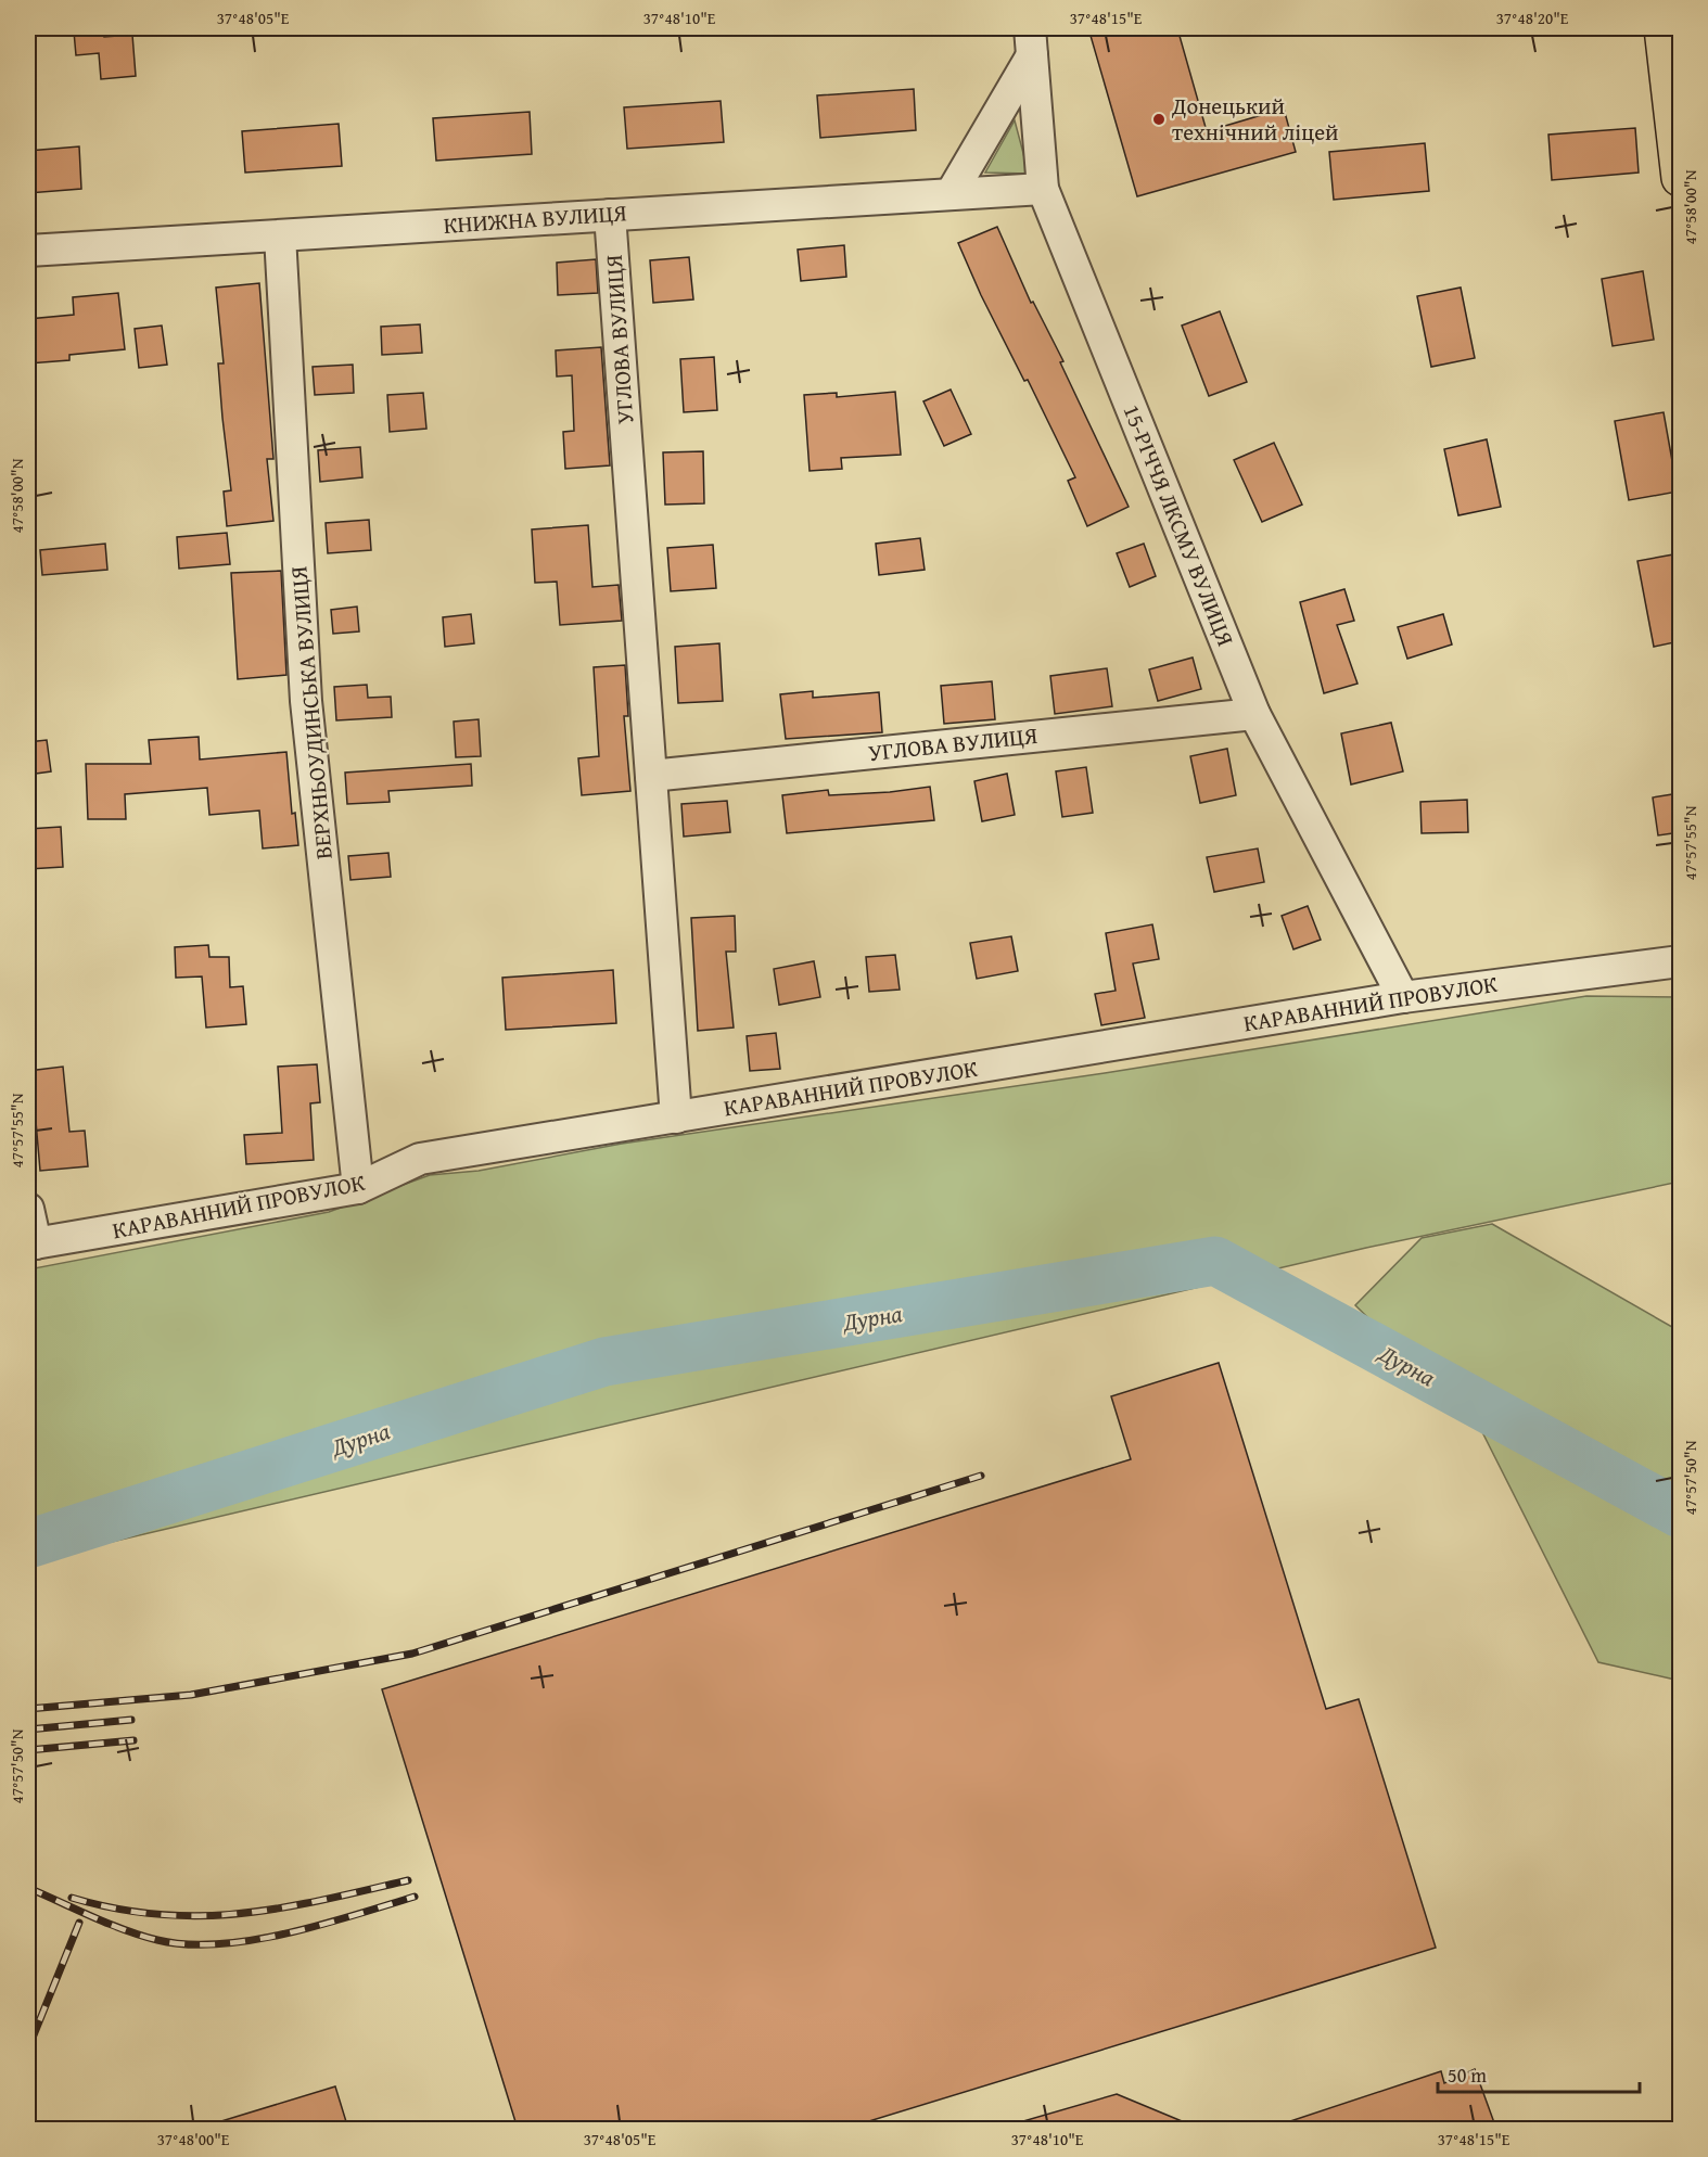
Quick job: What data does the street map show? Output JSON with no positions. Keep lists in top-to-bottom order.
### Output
{
  "streets": {
    "street": [
      "КНИЖНА ВУЛИЦЯ",
      "УГЛОВА ВУЛИЦЯ",
      "15-РІЧЧЯ ЛКСМУ ВУЛИЦЯ",
      "ВЕРХНЬОУДИНСЬКА ВУЛИЦЯ",
      "КАРАВАННИЙ ПРОВУЛОК"
    ]
  },
  "crossings": [
    ["КНИЖНА ВУЛИЦЯ", "УГЛОВА ВУЛИЦЯ"],
    ["КНИЖНА ВУЛИЦЯ", "15-РІЧЧЯ ЛКСМУ ВУЛИЦЯ"],
    ["КНИЖНА ВУЛИЦЯ", "ВЕРХНЬОУДИНСЬКА ВУЛИЦЯ"],
    ["УГЛОВА ВУЛИЦЯ", "15-РІЧЧЯ ЛКСМУ ВУЛИЦЯ"],
    ["УГЛОВА ВУЛИЦЯ", "КАРАВАННИЙ ПРОВУЛОК"],
    ["15-РІЧЧЯ ЛКСМУ ВУЛИЦЯ", "КАРАВАННИЙ ПРОВУЛОК"],
    ["ВЕРХНЬОУДИНСЬКА ВУЛИЦЯ", "КАРАВАННИЙ ПРОВУЛОК"]
  ],
  "water": ["Дурна"],
  "places": ["Донецький технічний ліцей"],
  "scale_bar": "50 m",
  "coordinates": [
    "37°48'05\"E",
    "37°48'10\"E",
    "37°48'15\"E",
    "37°48'20\"E",
    "47°58'00\"N",
    "47°57'55\"N",
    "47°57'50\"N",
    "37°48'00\"E"
  ]
}
